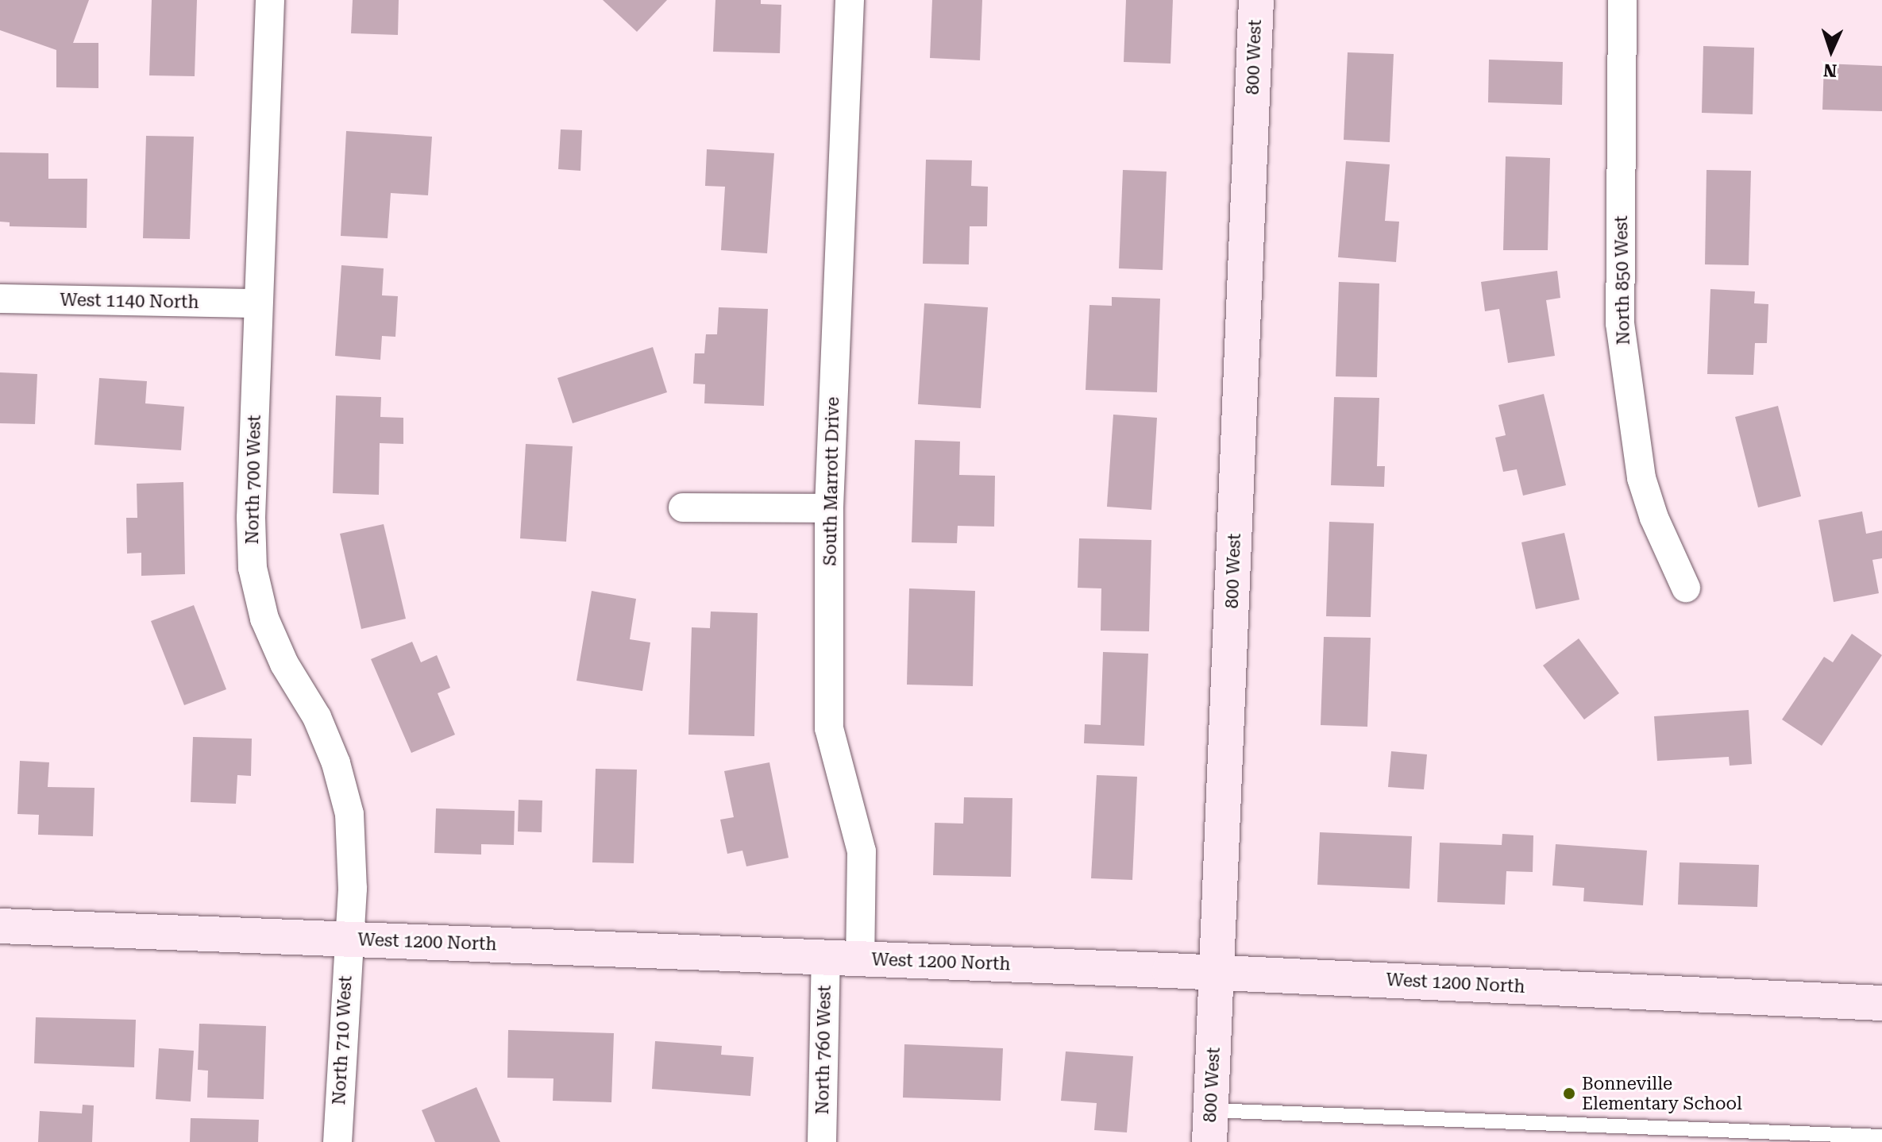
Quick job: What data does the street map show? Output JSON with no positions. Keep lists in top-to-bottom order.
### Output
{
  "streets": {
    "street": [
      "800 West",
      "North 850 West",
      "West 1140 North",
      "North 700 West",
      "South Marrott Drive",
      "West 1200 North",
      "North 710 West",
      "North 760 West"
    ]
  },
  "crossings": [
    ["800 West", "West 1200 North"],
    ["West 1140 North", "North 700 West"],
    ["North 700 West", "West 1200 North"],
    ["North 700 West", "North 710 West"],
    ["South Marrott Drive", "West 1200 North"],
    ["South Marrott Drive", "North 760 West"],
    ["West 1200 North", "North 710 West"],
    ["West 1200 North", "North 760 West"]
  ],
  "places": ["Bonneville Elementary School"],
  "north": "bottom"
}
